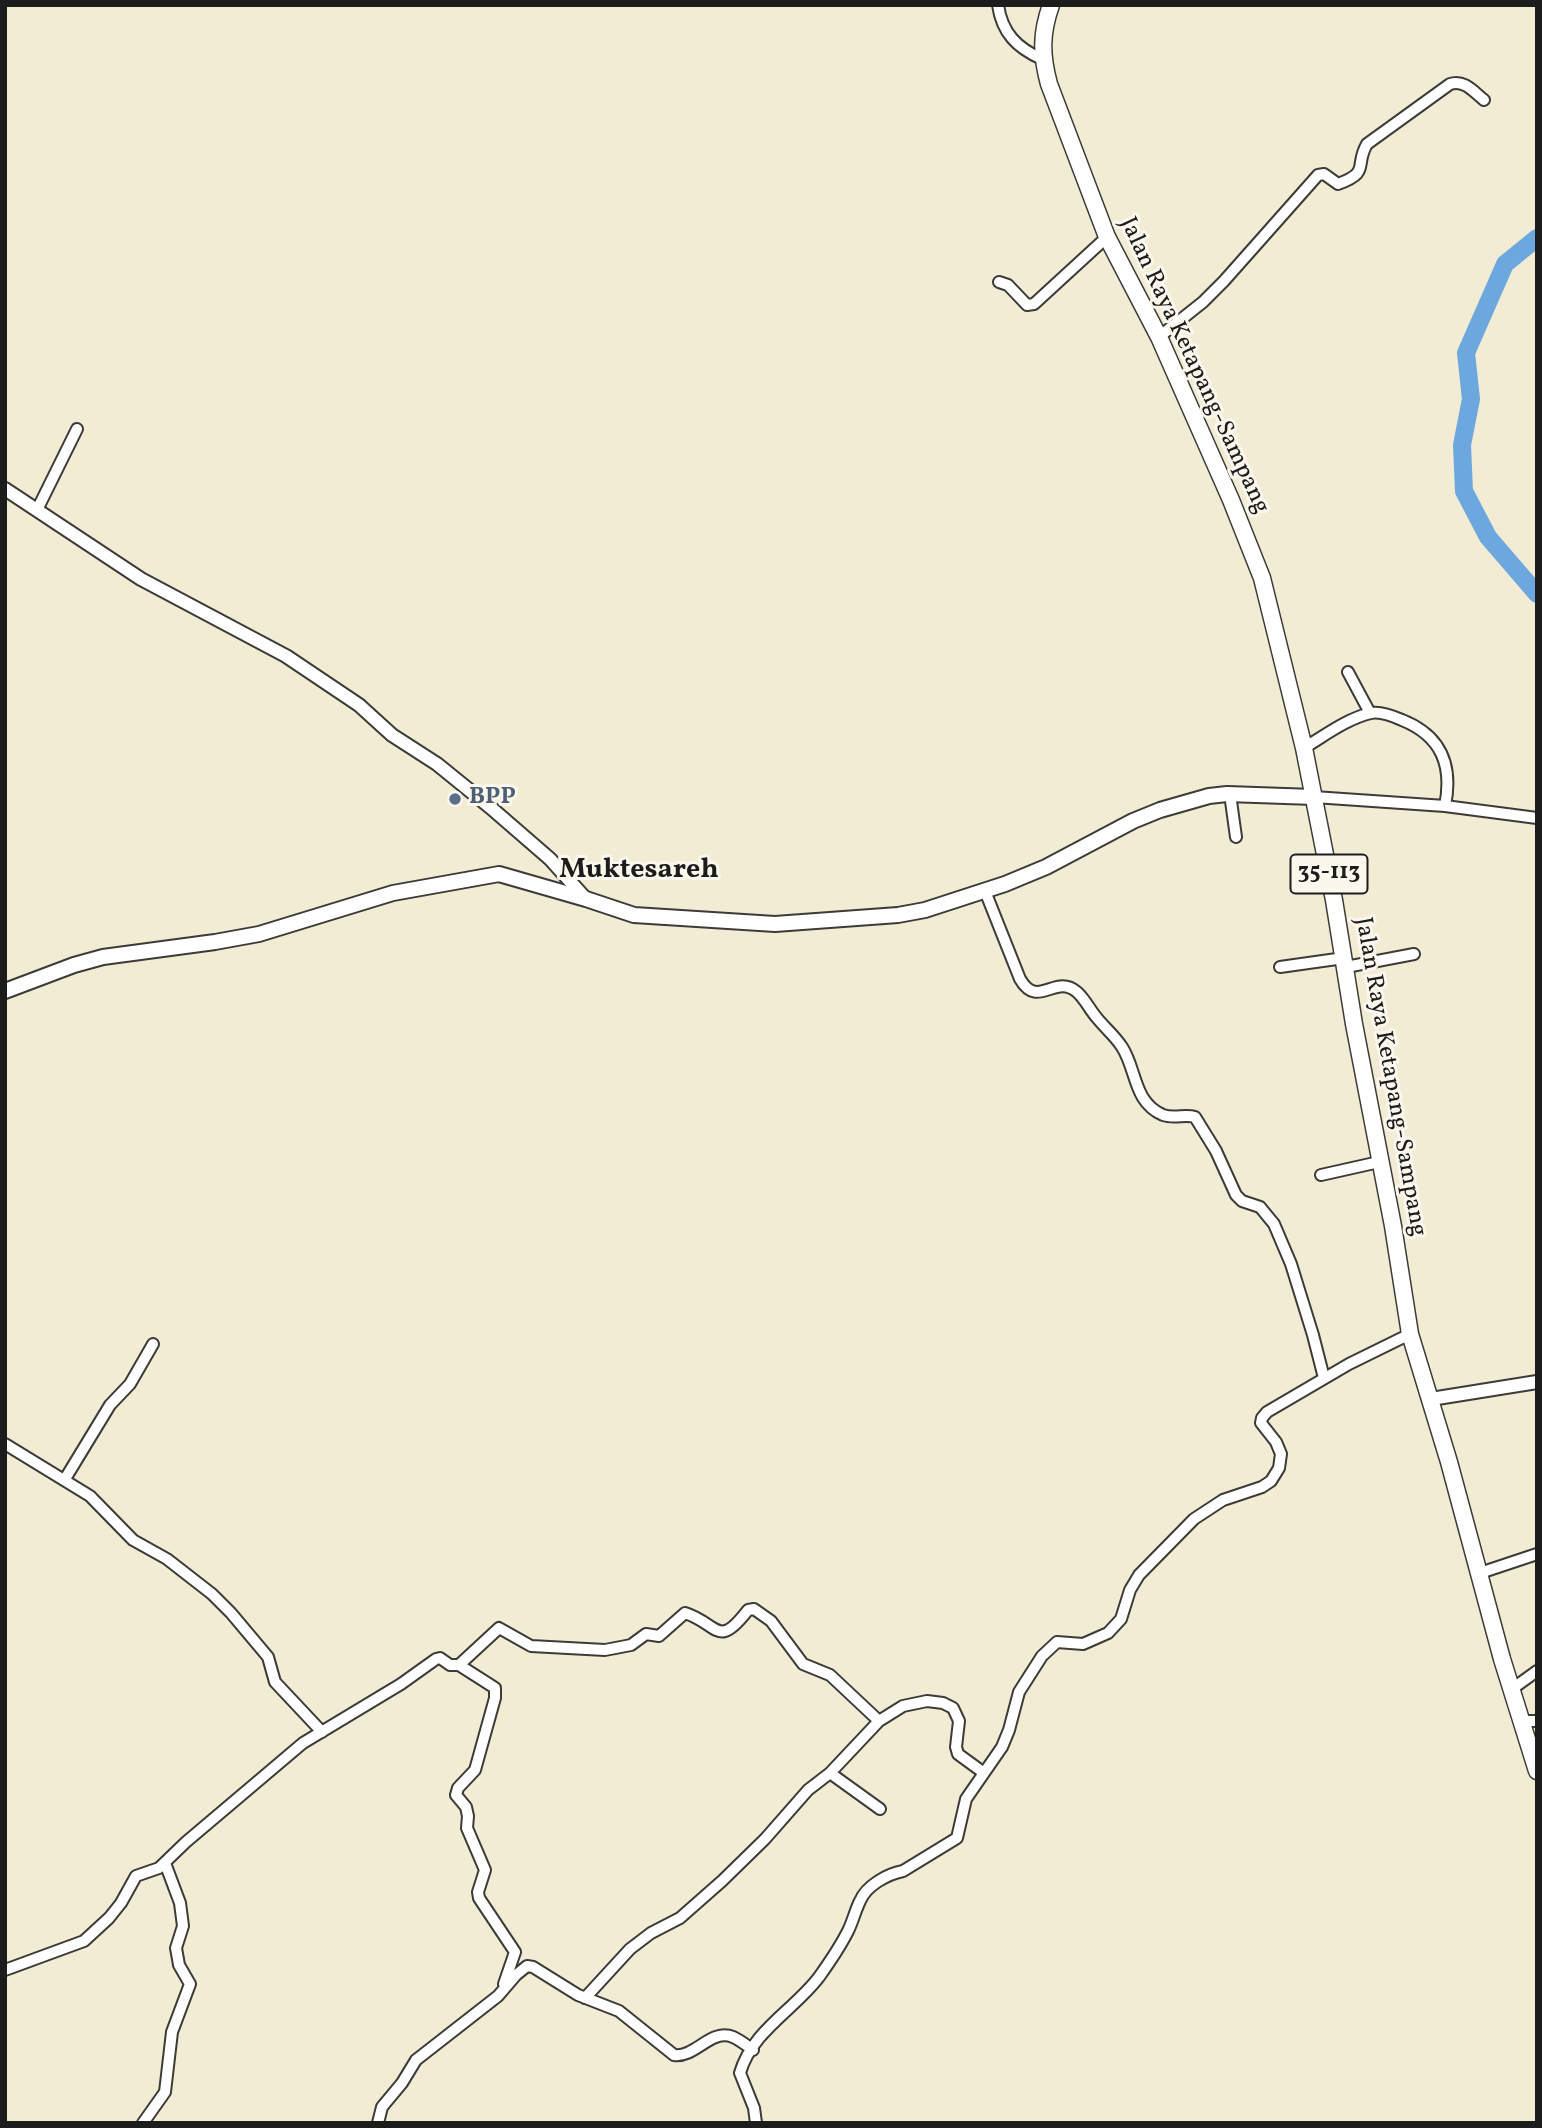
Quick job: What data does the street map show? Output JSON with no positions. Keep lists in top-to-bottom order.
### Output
{
  "streets": {
    "main road": ["Jalan Raya Ketapang-Sampang", "35-113"]
  },
  "districts": ["Muktesareh"],
  "places": ["BPP"]
}
